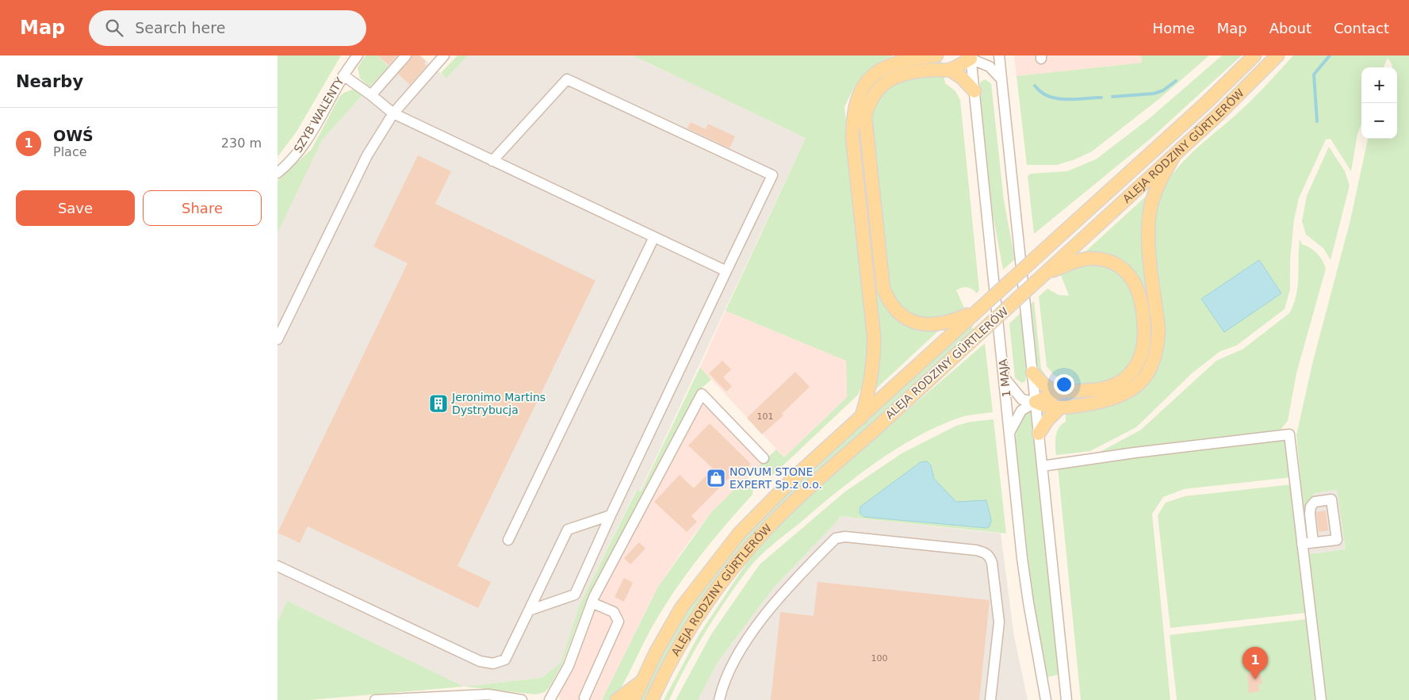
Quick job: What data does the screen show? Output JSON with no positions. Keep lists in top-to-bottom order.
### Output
{
  "streets": {
    "main road": ["ALEJA RODZINY GÜRTLERÓW"],
    "street": ["SZYB WALENTY", "1 MAJA"]
  },
  "places": {
    "building": ["Jeronimo Martins Dystrybucja"],
    "shop": ["NOVUM STONE EXPERT Sp.z o.o."]
  },
  "house_numbers": ["101", "100"],
  "page": {
    "header": "Map",
    "search": "Search here",
    "nav": [
      "Home",
      "Map",
      "About",
      "Contact"
    ],
    "heading": "Nearby",
    "map_buttons": ["+", "−"],
    "list": [
      {
        "mark": "1",
        "name": "OWŚ",
        "note": "Place",
        "value": "230 m"
      }
    ],
    "buttons": ["Save", "Share"],
    "pins": "1"
  }
}
